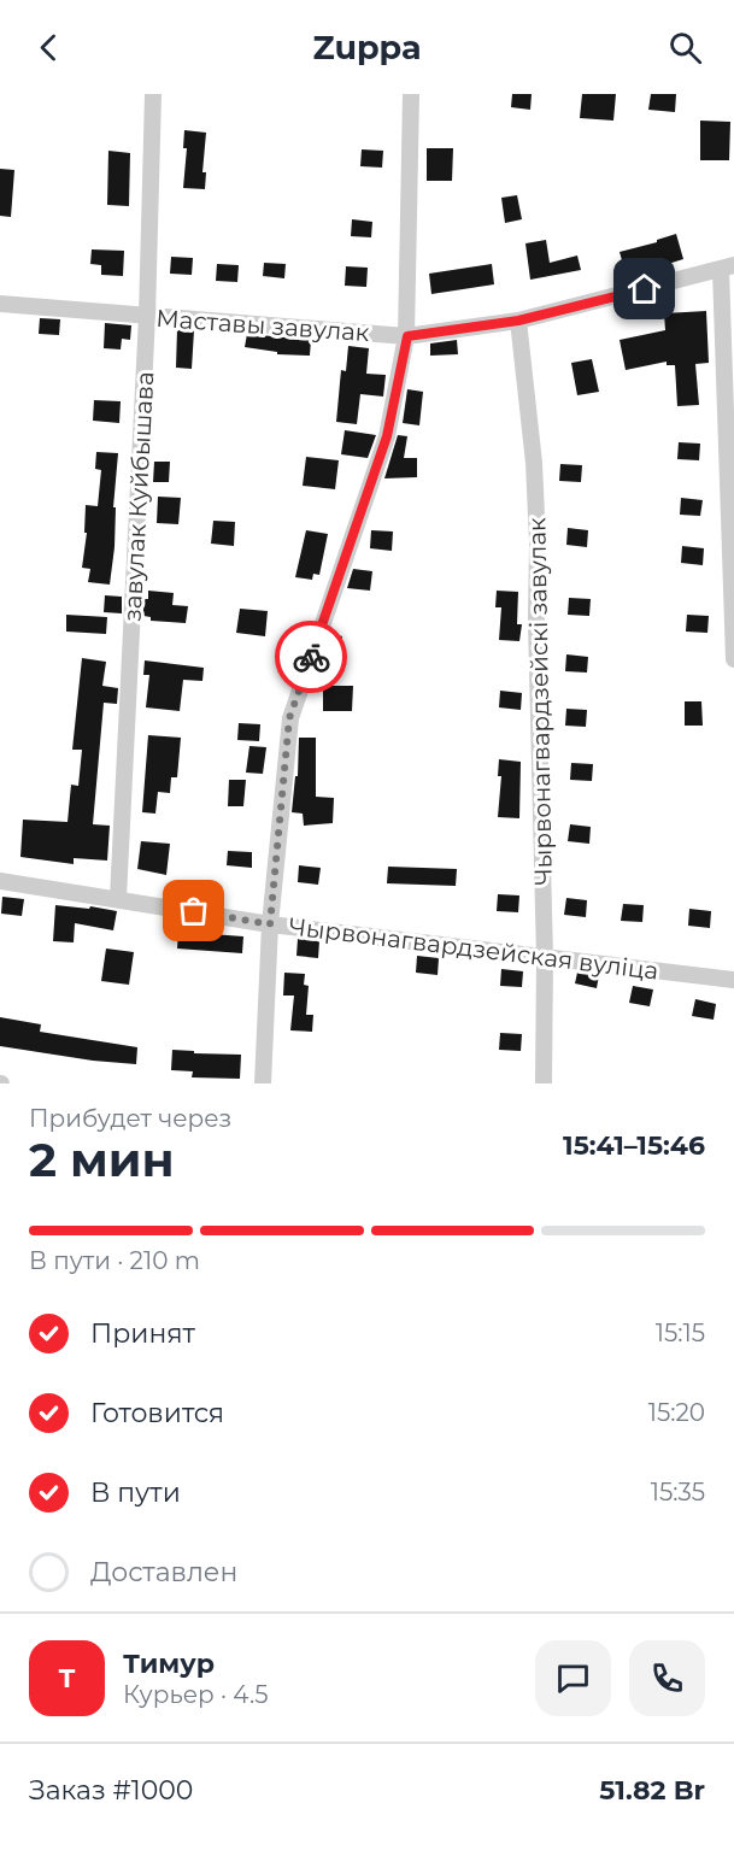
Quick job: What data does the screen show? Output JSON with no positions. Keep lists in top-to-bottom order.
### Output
{
  "streets": {
    "street": [
      "Маставы завулак",
      "завулак Куйбышава",
      "Чырвонагвардзейскі завулак",
      "Чырвонагвардзейская вуліца"
    ]
  },
  "crossings": [
    ["Маставы завулак", "завулак Куйбышава"],
    ["Маставы завулак", "Чырвонагвардзейскі завулак"],
    ["завулак Куйбышава", "Чырвонагвардзейская вуліца"],
    ["Чырвонагвардзейскі завулак", "Чырвонагвардзейская вуліца"]
  ],
  "page": {
    "header": "Zuppa",
    "heading": ["2 мин", "Прибудет через", "15:41–15:46"],
    "panel": [
      "Тимур",
      "Курьер · 4.5",
      "Заказ #1000",
      "51.82 Br"
    ],
    "bar": "В пути · 210 m",
    "list": [
      ["Принят", "15:15"],
      ["Готовится", "15:20"],
      ["В пути", "15:35"],
      "Доставлен"
    ],
    "round": "Т"
  }
}
